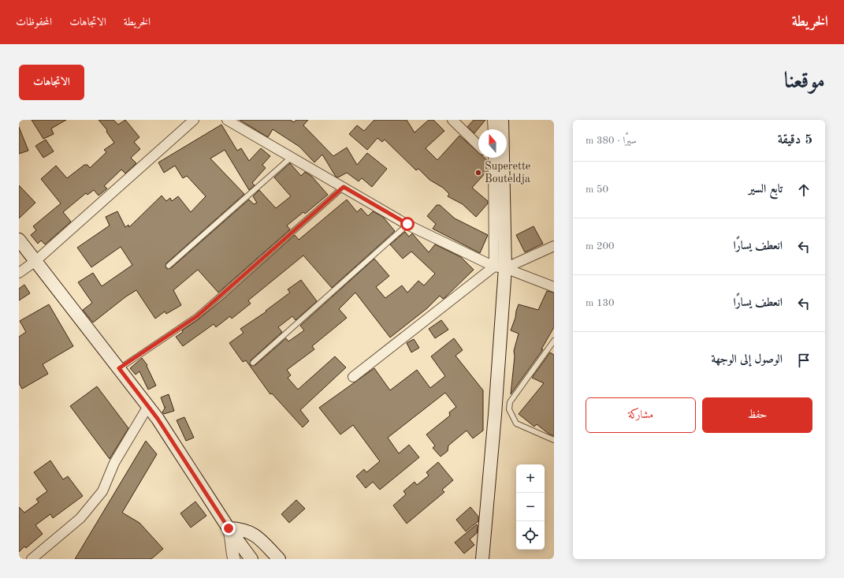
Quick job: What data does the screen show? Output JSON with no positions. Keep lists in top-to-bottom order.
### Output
{
  "places": ["Superette Bouteldja"],
  "north": "top",
  "page": {
    "header": "الخريطة",
    "nav": ["الخريطة", "الاتجاهات", "المحفوظات"],
    "title": "موقعنا",
    "buttons": [
      "الاتجاهات",
      ["حفظ", "مشاركة"]
    ],
    "heading": ["5 دقيقة", "سيرًا · 380 m"],
    "list": [
      ["تابع السير", "50 m"],
      ["انعطف يسارًا", "200 m"],
      ["انعطف يسارًا", "130 m"],
      "الوصول إلى الوجهة"
    ],
    "map_buttons": ["+", "−"]
  }
}
